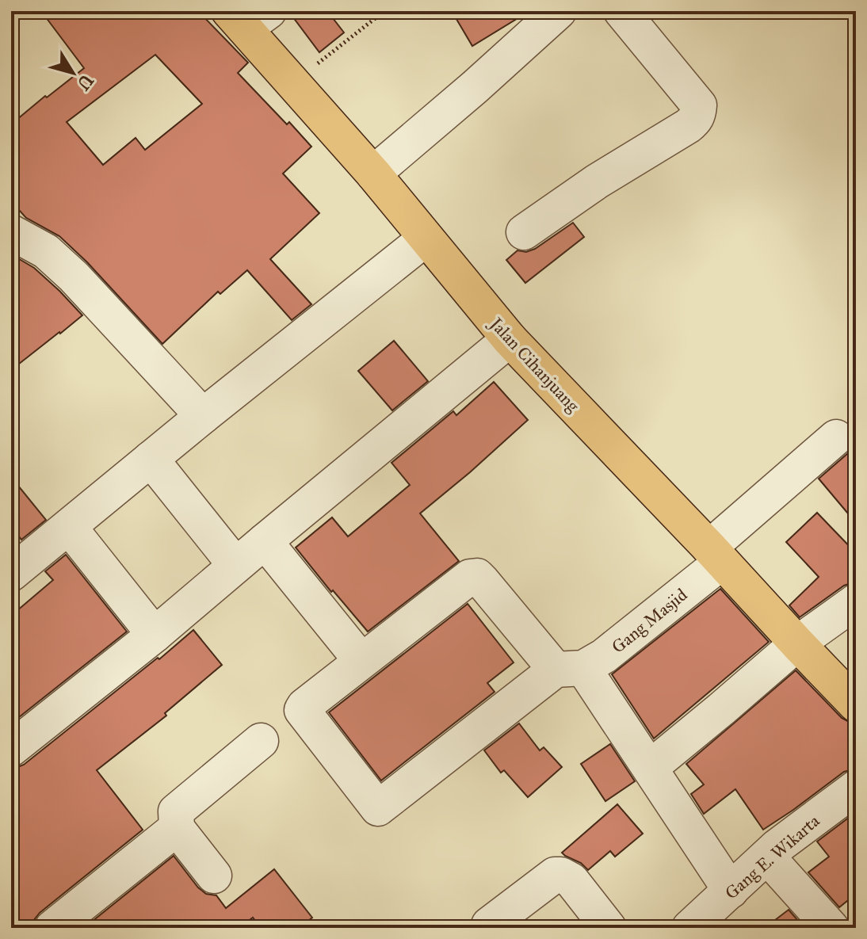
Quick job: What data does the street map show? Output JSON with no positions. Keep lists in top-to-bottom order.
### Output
{
  "streets": {
    "main road": ["Jalan Cihanjuang"],
    "street": ["Gang Masjid", "Gang E. Wikarta"]
  },
  "crossings": [
    ["Jalan Cihanjuang", "Gang Masjid"]
  ],
  "north": "bottom right"
}
